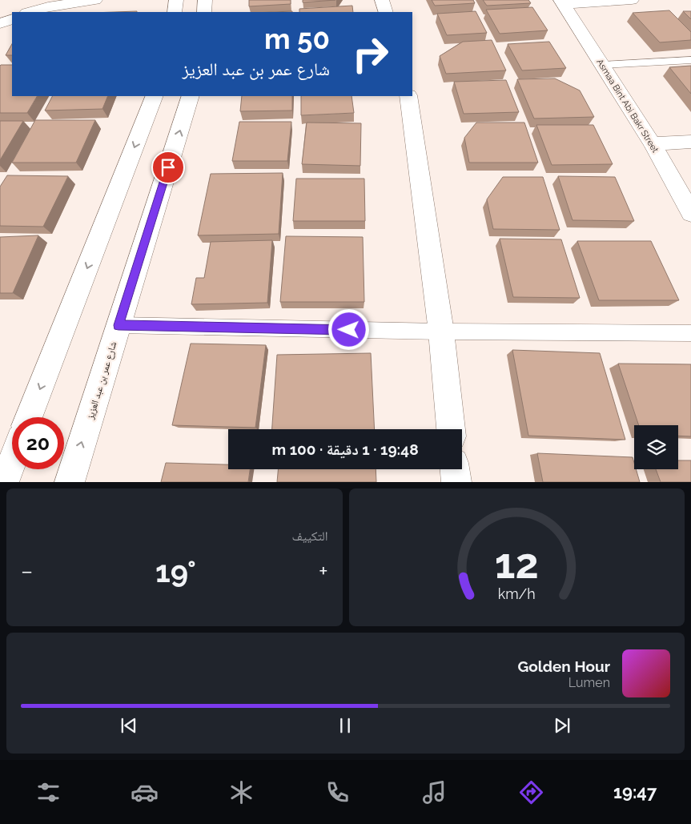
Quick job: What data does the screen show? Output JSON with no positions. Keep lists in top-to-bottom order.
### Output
{
  "streets": {
    "street": ["Asmaa Bint Abi Bakr Street", "شارع عمر بن عبد العزيز"]
  },
  "page": {
    "turn": ["50 m", "شارع عمر بن عبد العزيز"],
    "limit": "20",
    "trip": "19:48 · 1 دقيقة · 100 m",
    "tile": "التكييف",
    "heat": ["−", "19°", "+"],
    "song": ["Golden Hour", "Lumen"],
    "tabs": "19:47",
    "gauge": ["12", "km/h"]
  }
}
